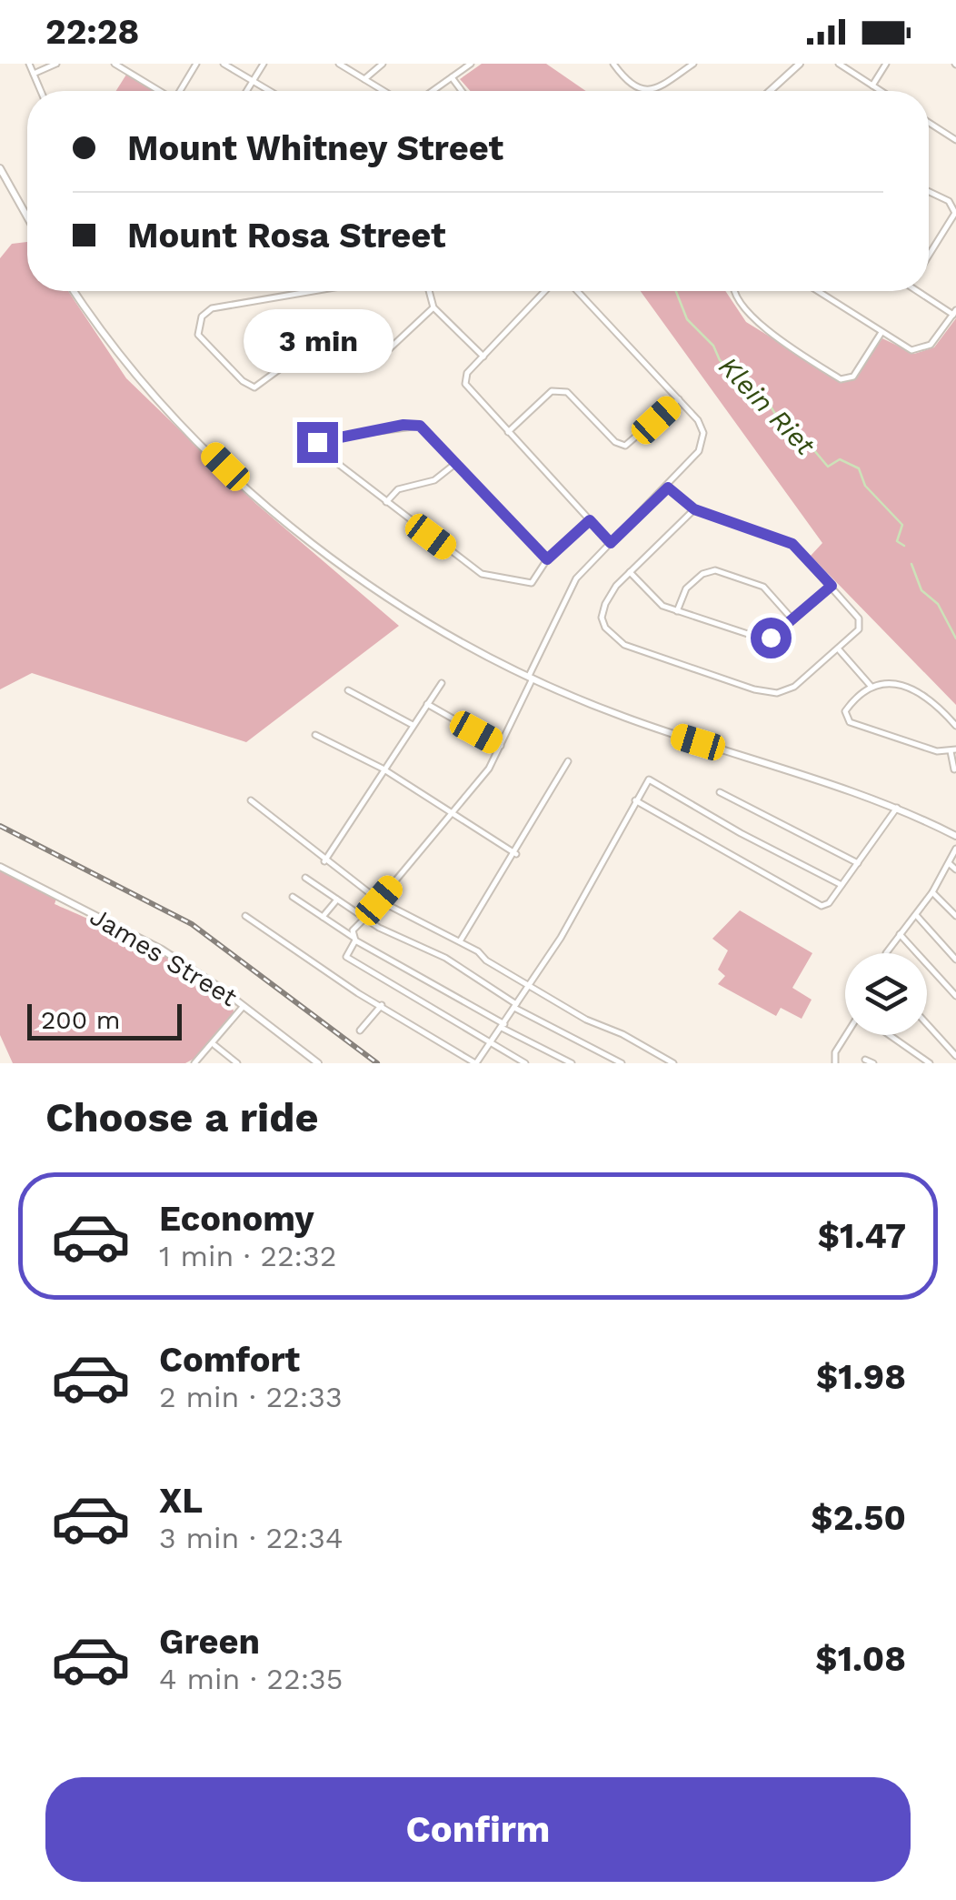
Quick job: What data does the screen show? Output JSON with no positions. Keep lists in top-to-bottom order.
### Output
{
  "streets": {
    "main road": ["James Street"]
  },
  "water": ["Klein Riet"],
  "scale_bar": "200 m",
  "page": {
    "status": "22:28",
    "banner": ["Mount Whitney Street", "Mount Rosa Street"],
    "bubble": "3 min",
    "scale": "200 m",
    "heading": "Choose a ride",
    "list": [
      {
        "name": "Economy",
        "note": "1 min · 22:32",
        "value": "$1.47"
      },
      {
        "name": "Comfort",
        "note": "2 min · 22:33",
        "value": "$1.98"
      },
      {
        "name": "XL",
        "note": "3 min · 22:34",
        "value": "$2.50"
      },
      {
        "name": "Green",
        "note": "4 min · 22:35",
        "value": "$1.08"
      }
    ],
    "buttons": "Confirm"
  }
}
